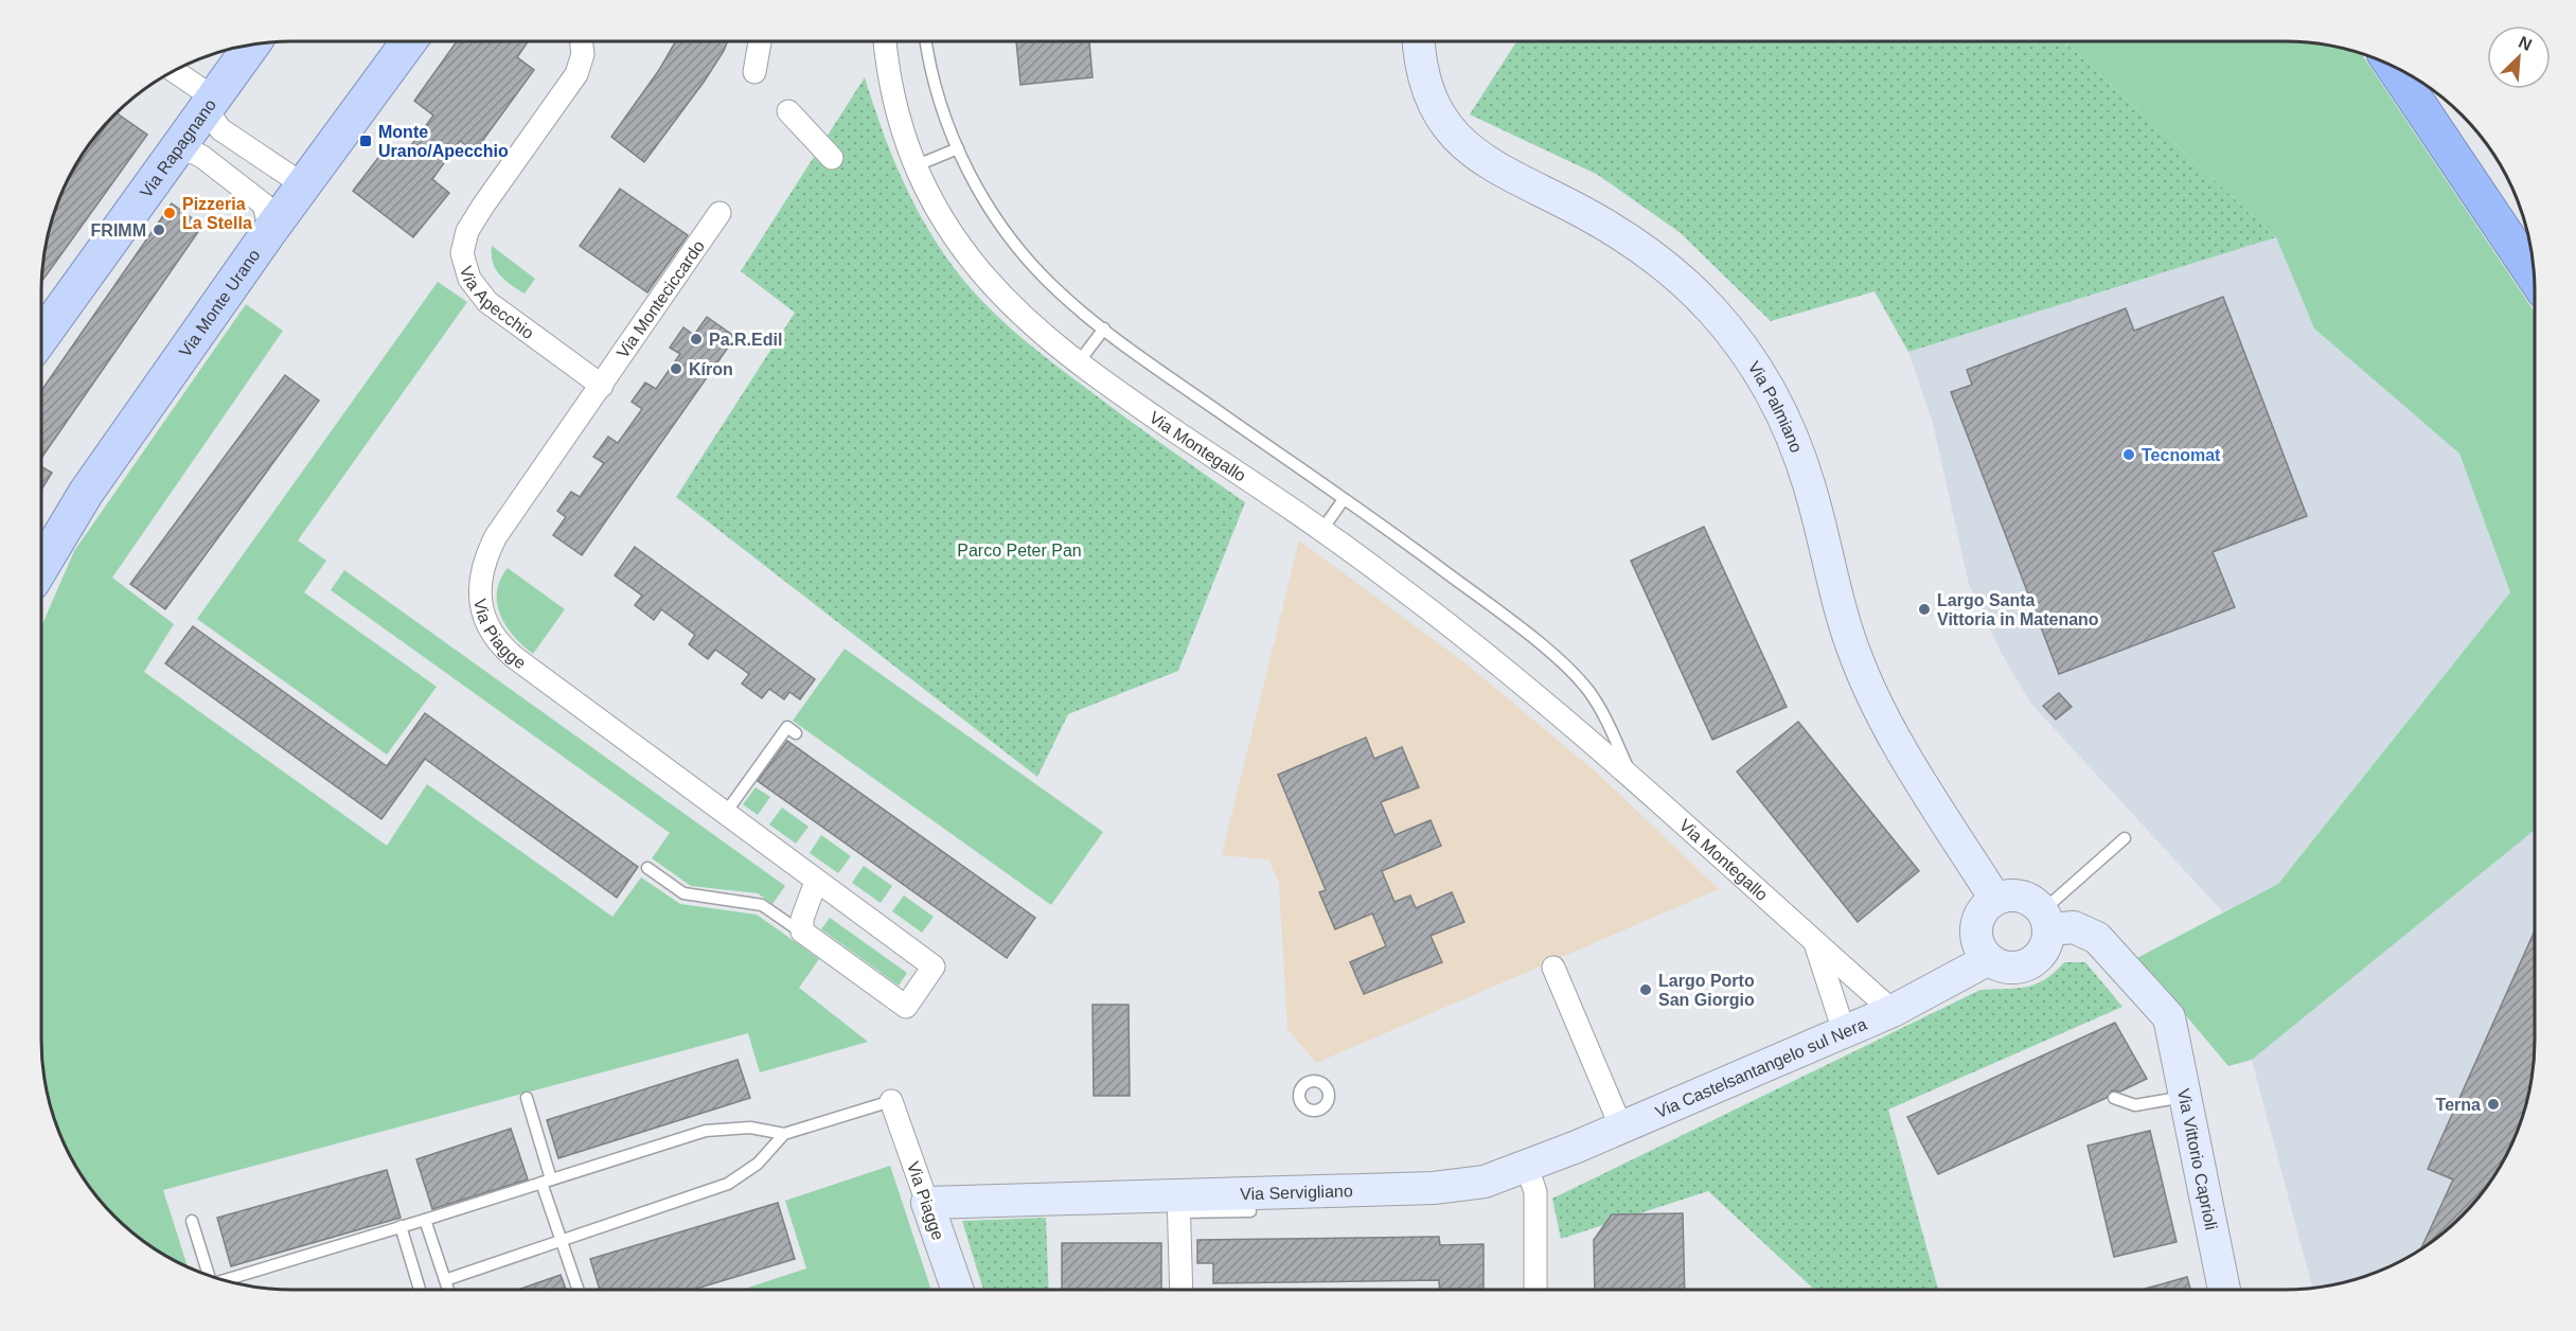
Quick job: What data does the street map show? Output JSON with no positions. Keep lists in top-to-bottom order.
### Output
{
  "streets": {
    "main road": ["Via Rapagnano", "Via Monte Urano"],
    "street": [
      "Via Monteciccardo",
      "Via Apecchio",
      "Via Palmiano",
      "Via Montegallo",
      "Via Piagge",
      "Via Castelsantangelo sul Nera",
      "Via Vittorio Caprioli",
      "Via Servigliano"
    ]
  },
  "crossings": [
    ["Via Monteciccardo", "Via Apecchio"],
    ["Via Monteciccardo", "Via Piagge"],
    ["Via Apecchio", "Via Piagge"],
    ["Via Palmiano", "Via Castelsantangelo sul Nera"],
    ["Via Palmiano", "Via Vittorio Caprioli"],
    ["Via Montegallo", "Via Castelsantangelo sul Nera"],
    ["Via Piagge", "Via Servigliano"],
    ["Via Castelsantangelo sul Nera", "Via Vittorio Caprioli"],
    ["Via Castelsantangelo sul Nera", "Via Servigliano"]
  ],
  "parks": ["Parco Peter Pan"],
  "places": {
    "transit": ["Monte Urano/Apecchio"],
    "other": [
      "Pizzeria La Stella",
      "FRIMM",
      "Pa.R.Edil",
      "Kíron",
      "Tecnomat",
      "Largo Santa Vittoria in Matenano",
      "Largo Porto San Giorgio",
      "Terna"
    ]
  },
  "north": "top right"
}
